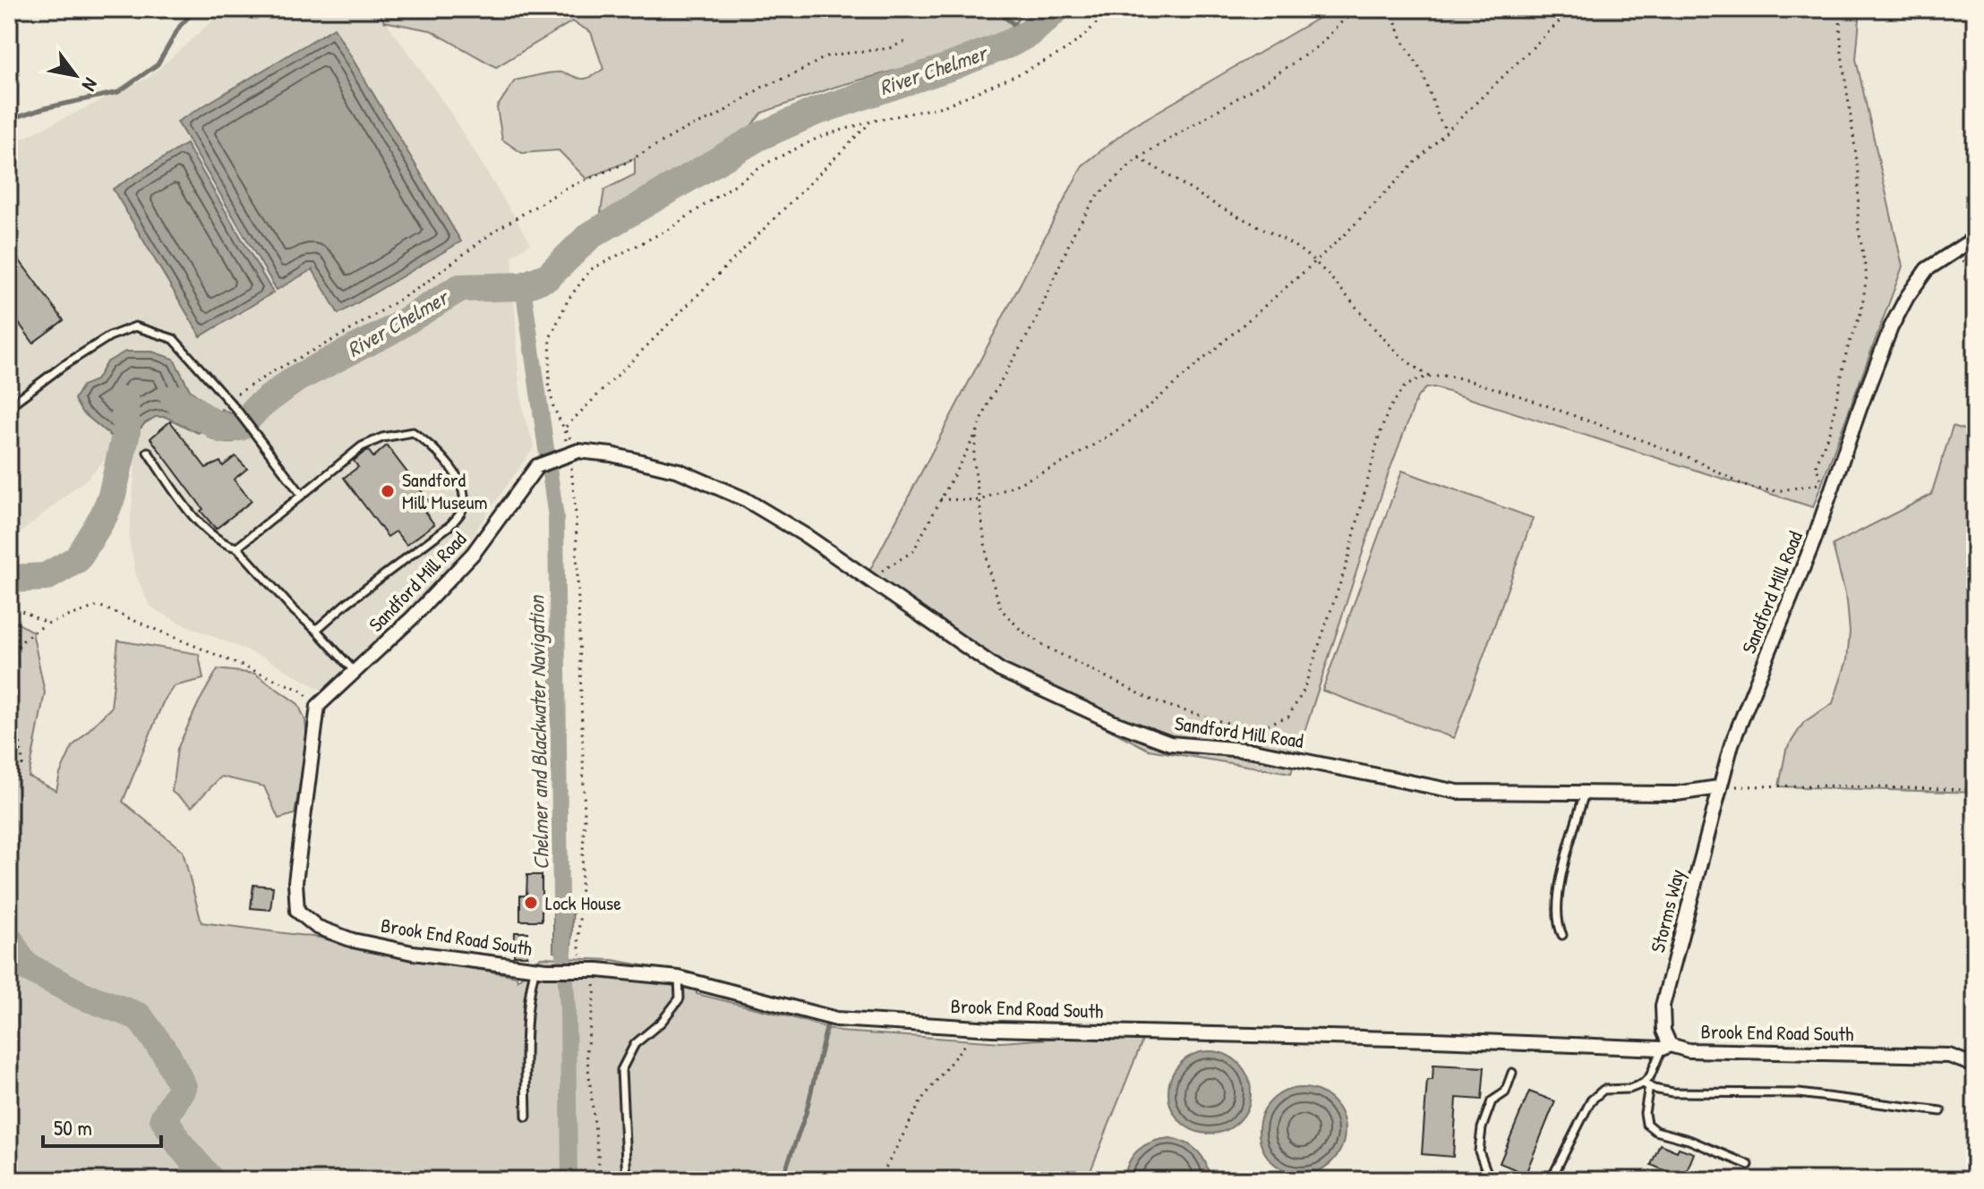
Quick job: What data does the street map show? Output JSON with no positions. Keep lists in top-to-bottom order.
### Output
{
  "streets": {
    "street": ["Sandford Mill Road", "Storms Way", "Brook End Road South"]
  },
  "crossings": [
    ["Sandford Mill Road", "Storms Way"],
    ["Sandford Mill Road", "Brook End Road South"],
    ["Storms Way", "Brook End Road South"]
  ],
  "water": ["River Chelmer", "Chelmer and Blackwater Navigation"],
  "places": ["Sandford Mill Museum", "Lock House"],
  "scale_bar": "50 m",
  "north": "bottom right"
}
